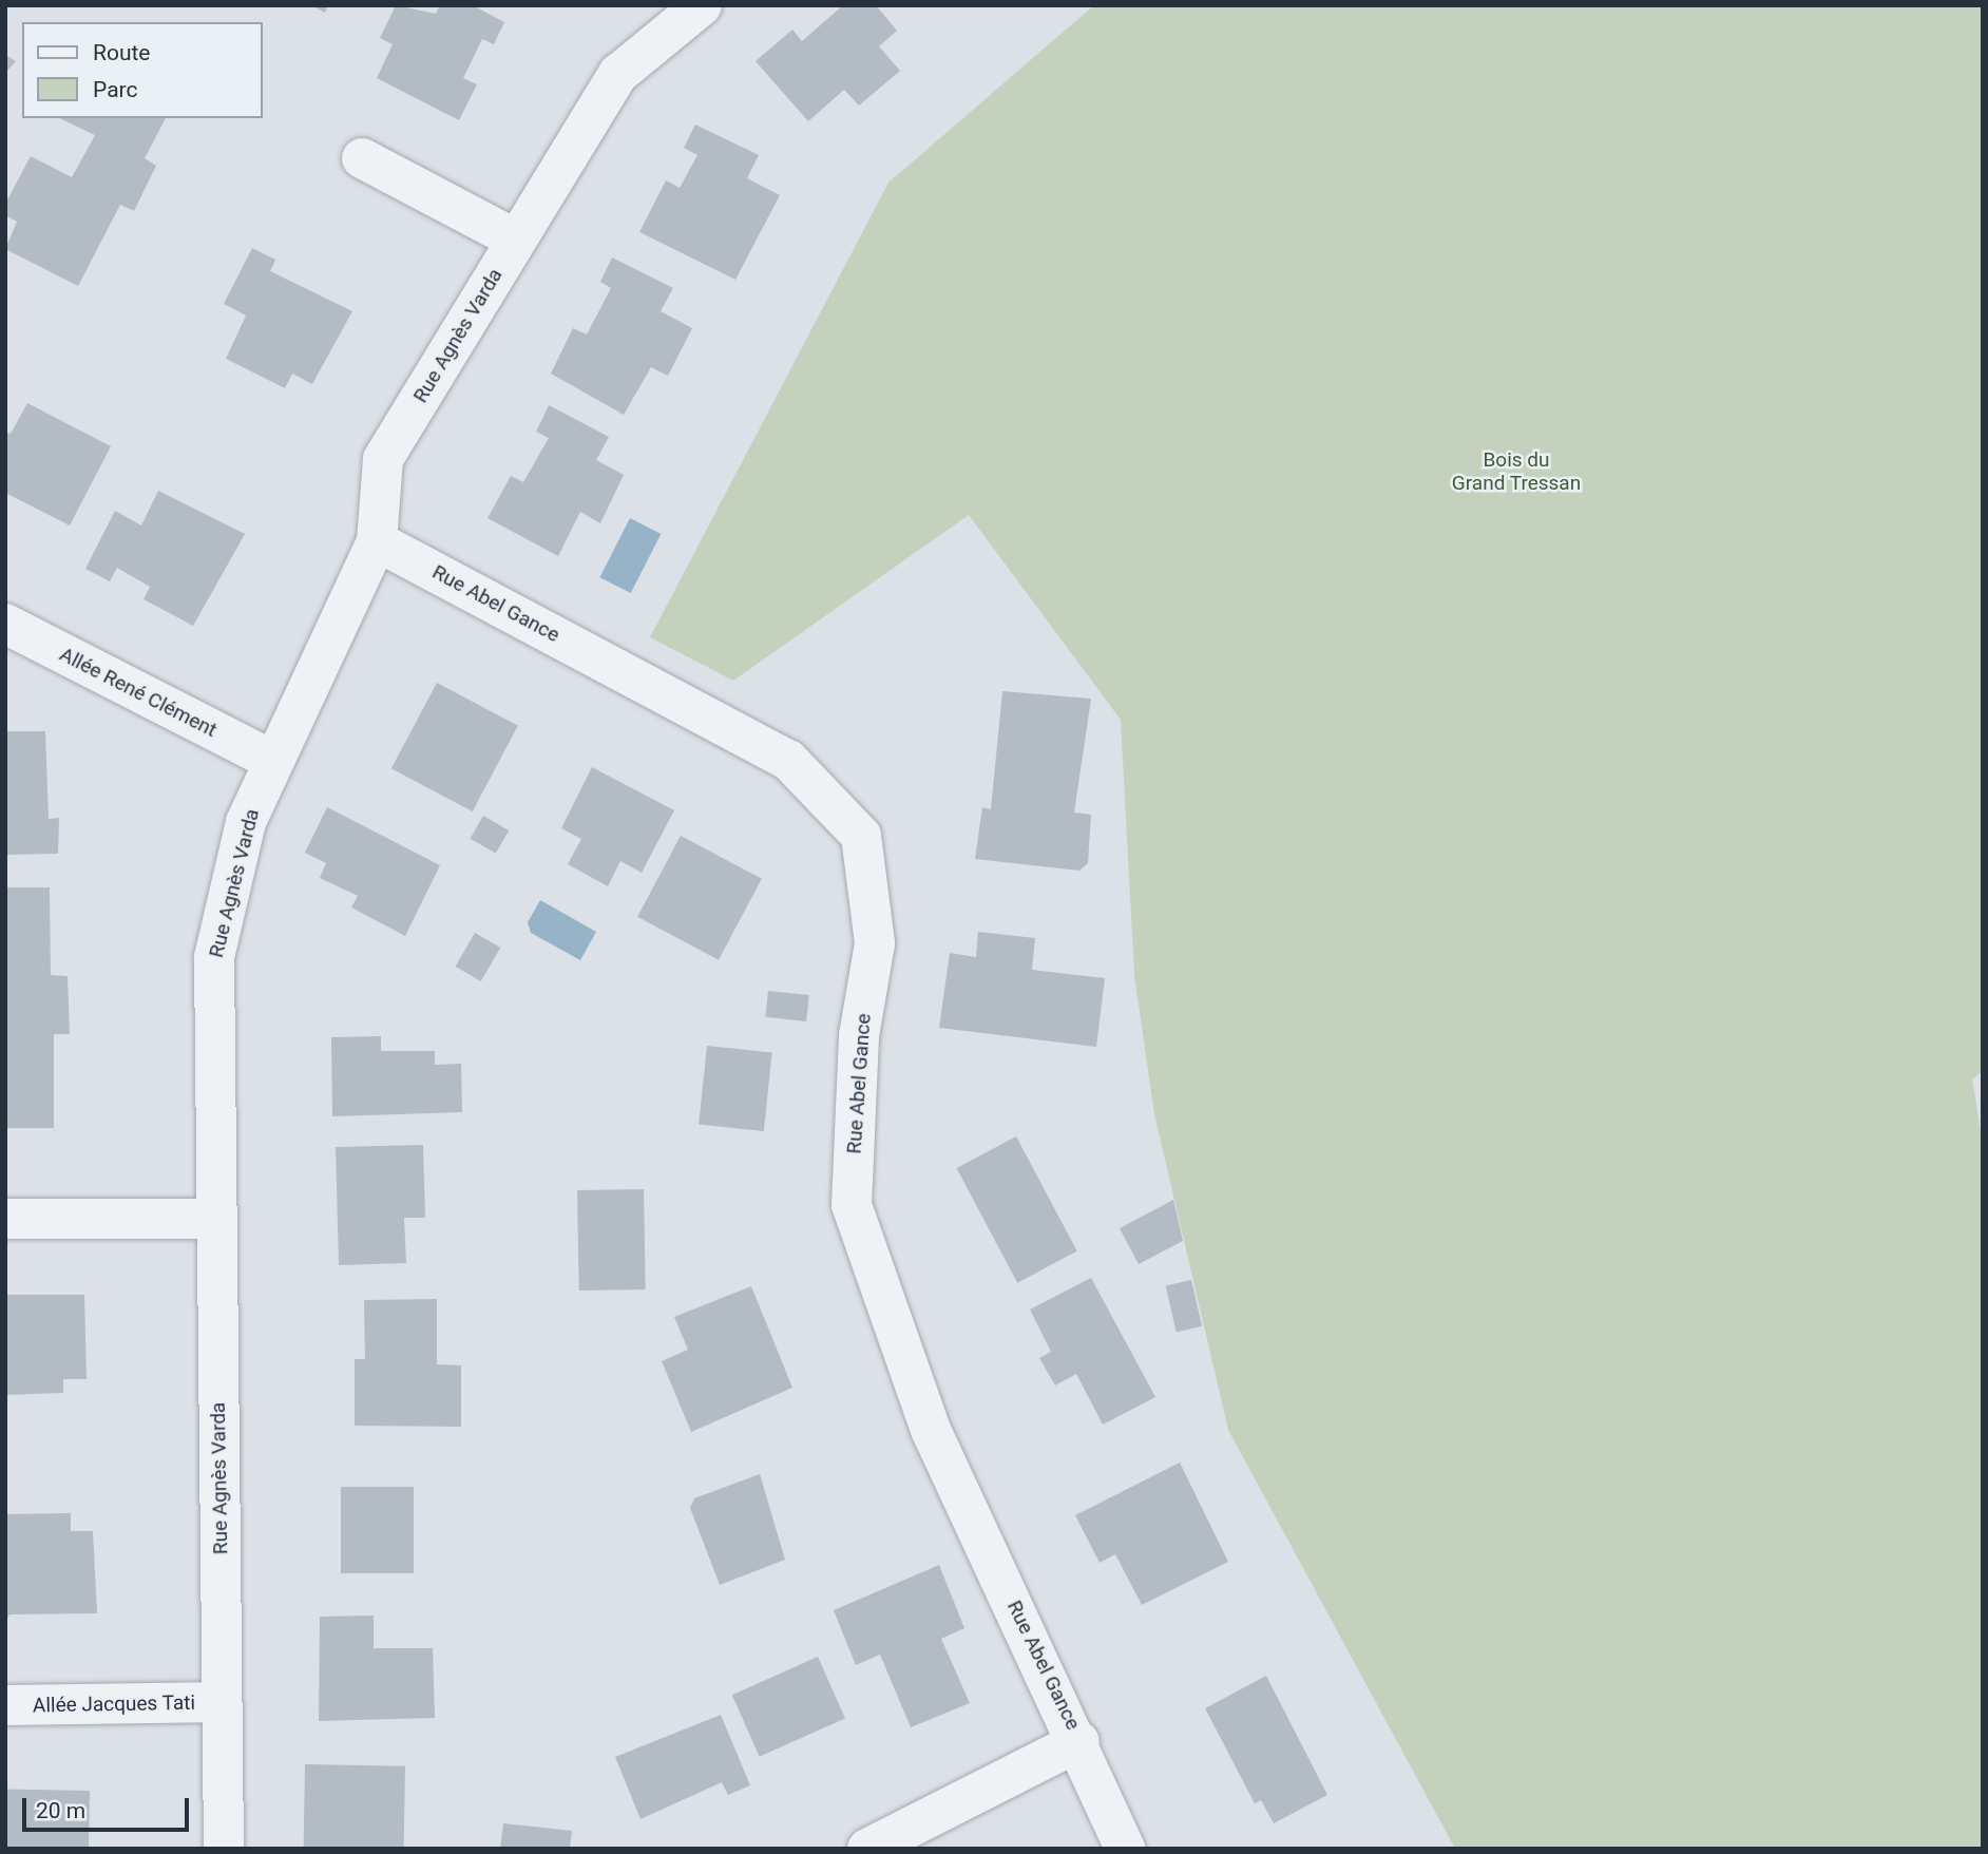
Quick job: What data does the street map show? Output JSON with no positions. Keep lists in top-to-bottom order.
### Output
{
  "streets": {
    "street": [
      "Rue Agnès Varda",
      "Rue Abel Gance",
      "Allée René Clément",
      "Allée Jacques Tati"
    ]
  },
  "crossings": [
    ["Rue Agnès Varda", "Rue Abel Gance"],
    ["Rue Agnès Varda", "Allée René Clément"],
    ["Rue Agnès Varda", "Allée Jacques Tati"]
  ],
  "parks": ["Bois du Grand Tressan"],
  "legend": ["Route", "Parc"],
  "scale_bar": "20 m"
}
